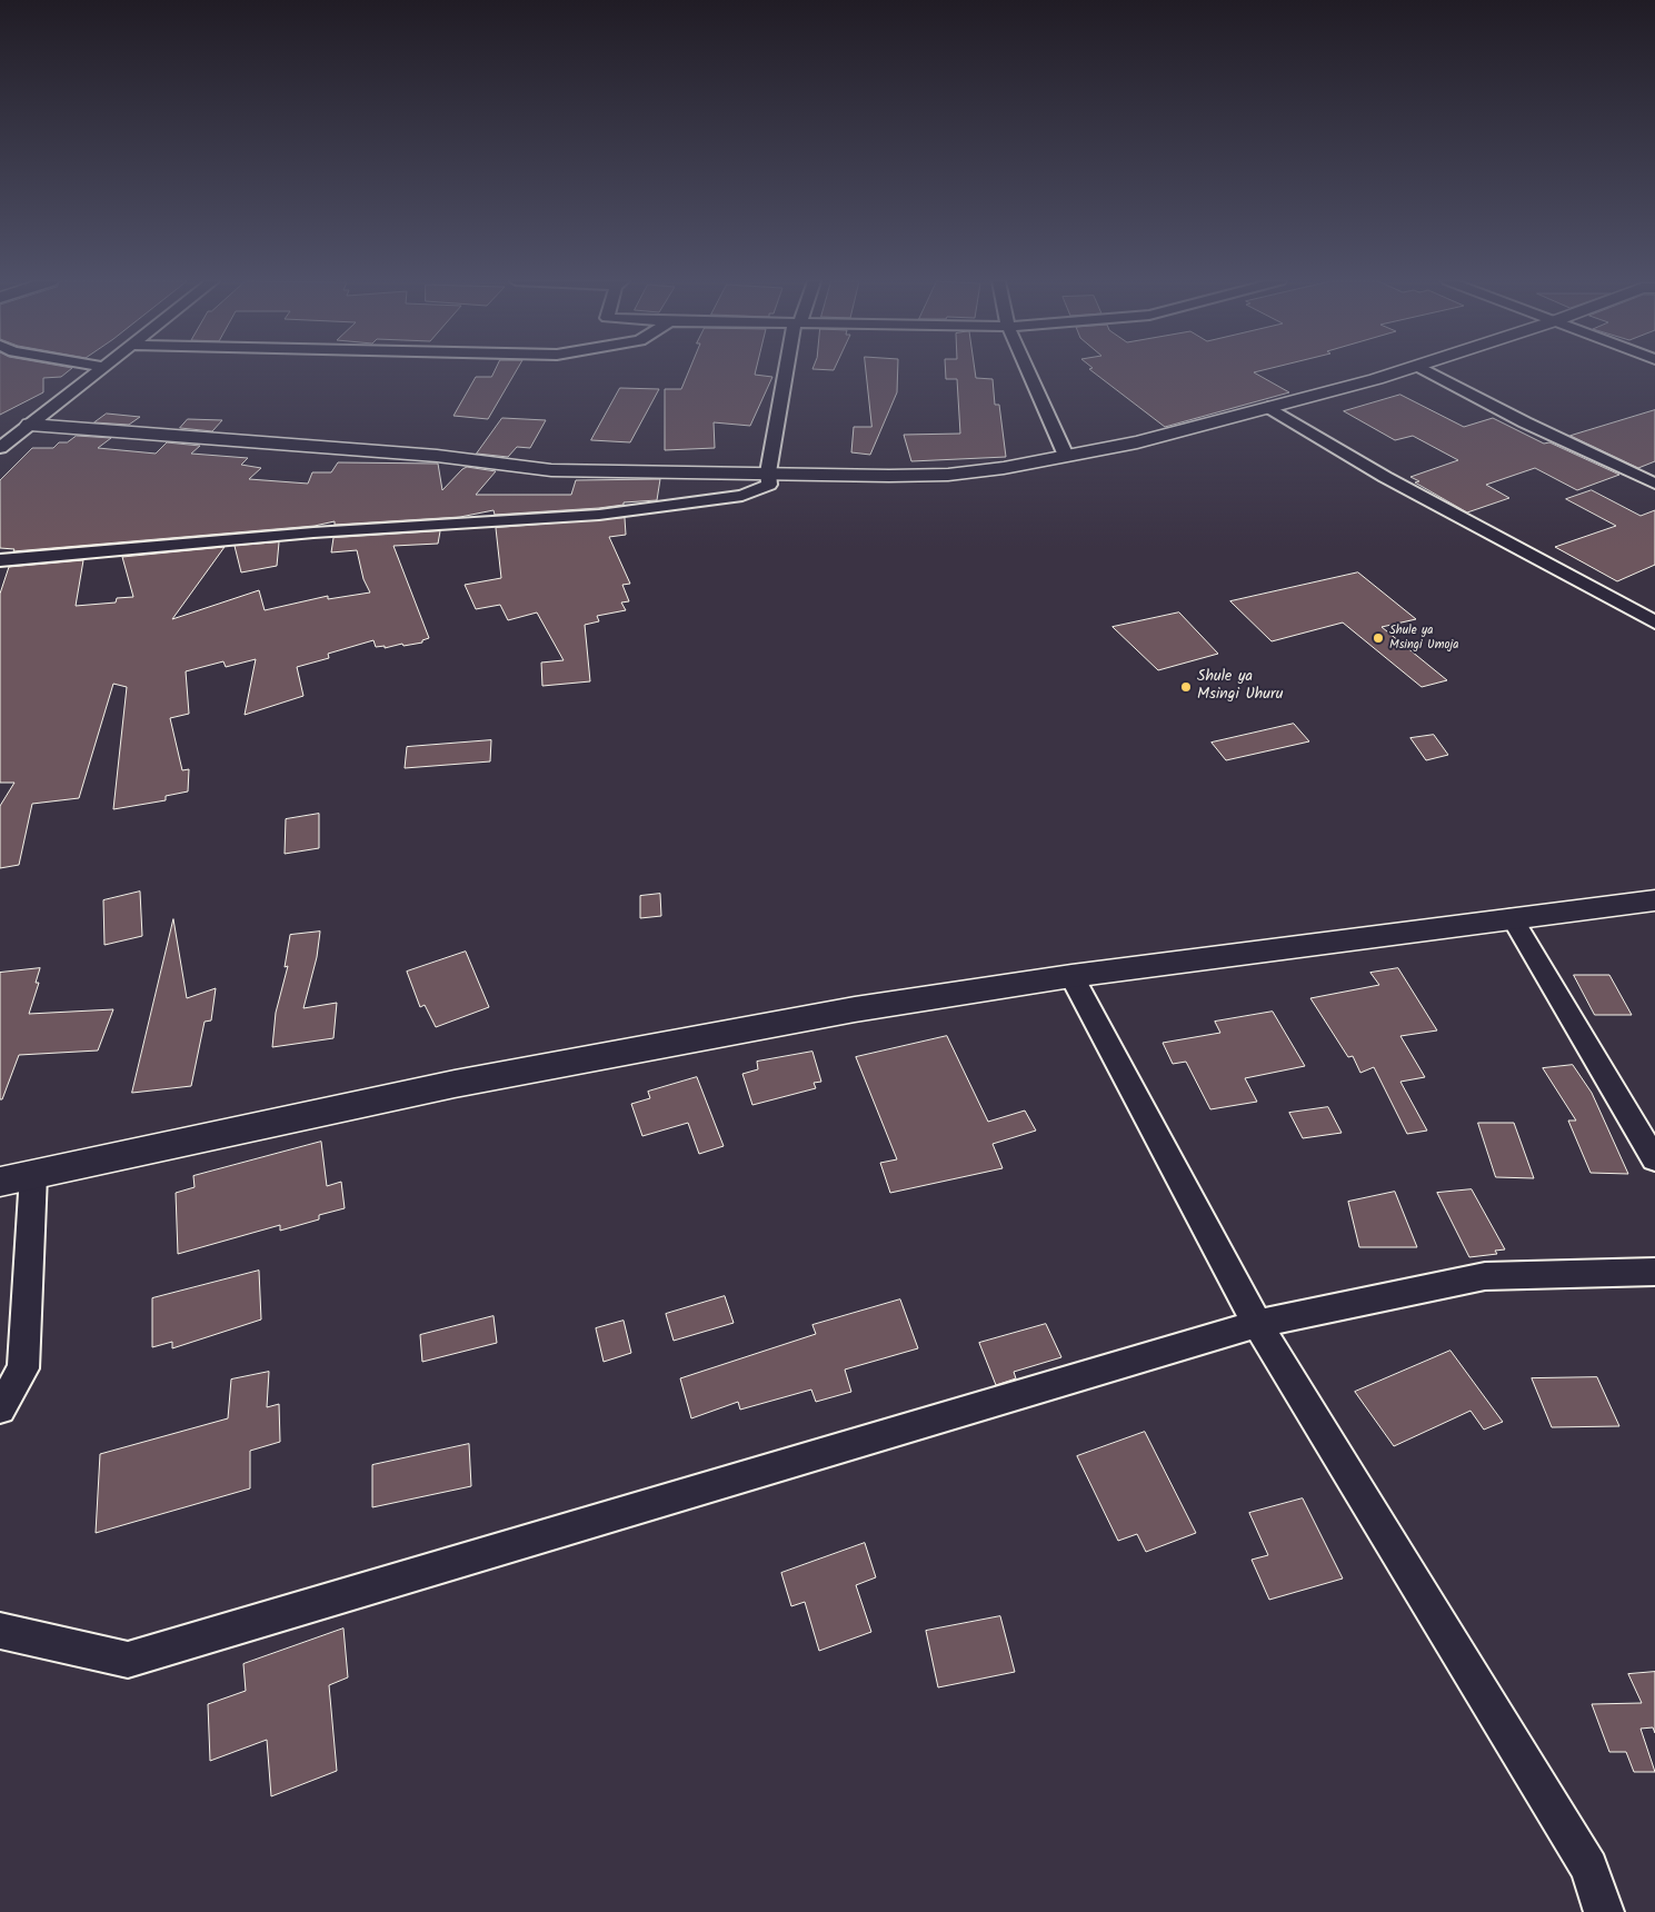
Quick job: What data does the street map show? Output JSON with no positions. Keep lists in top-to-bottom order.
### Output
{
  "places": ["Shule ya Msingi Umoja", "Shule ya Msingi Uhuru"]
}
